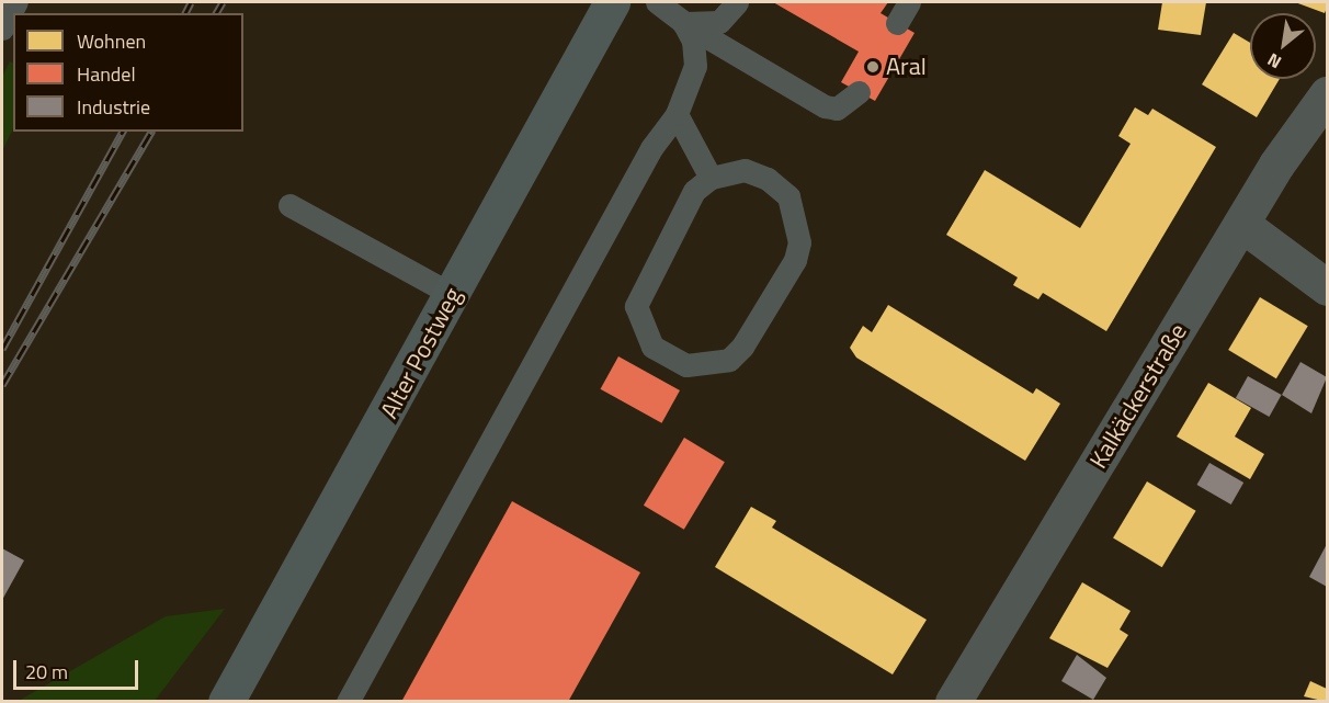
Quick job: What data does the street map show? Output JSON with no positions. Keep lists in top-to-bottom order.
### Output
{
  "streets": {
    "main road": ["Alter Postweg"],
    "street": ["Kalkäckerstraße"]
  },
  "places": ["Aral"],
  "legend": ["Wohnen", "Handel", "Industrie"],
  "scale_bar": "20 m",
  "north": "bottom left"
}
